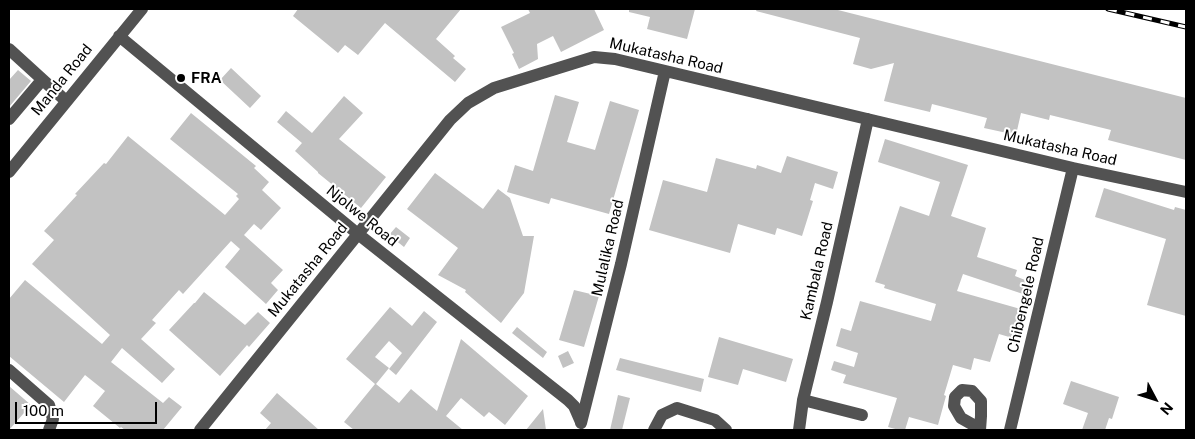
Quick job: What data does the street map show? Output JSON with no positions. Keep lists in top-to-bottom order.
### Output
{
  "streets": {
    "street": [
      "Mukatasha Road",
      "Manda Road",
      "Njolwe Road",
      "Mulalika Road",
      "Kambala Road",
      "Chibengele Road"
    ]
  },
  "crossings": [
    ["Mukatasha Road", "Njolwe Road"],
    ["Mukatasha Road", "Mulalika Road"],
    ["Mukatasha Road", "Kambala Road"],
    ["Mukatasha Road", "Chibengele Road"],
    ["Manda Road", "Njolwe Road"],
    ["Njolwe Road", "Mulalika Road"]
  ],
  "places": ["FRA"],
  "scale_bar": "100 m",
  "north": "bottom right"
}
